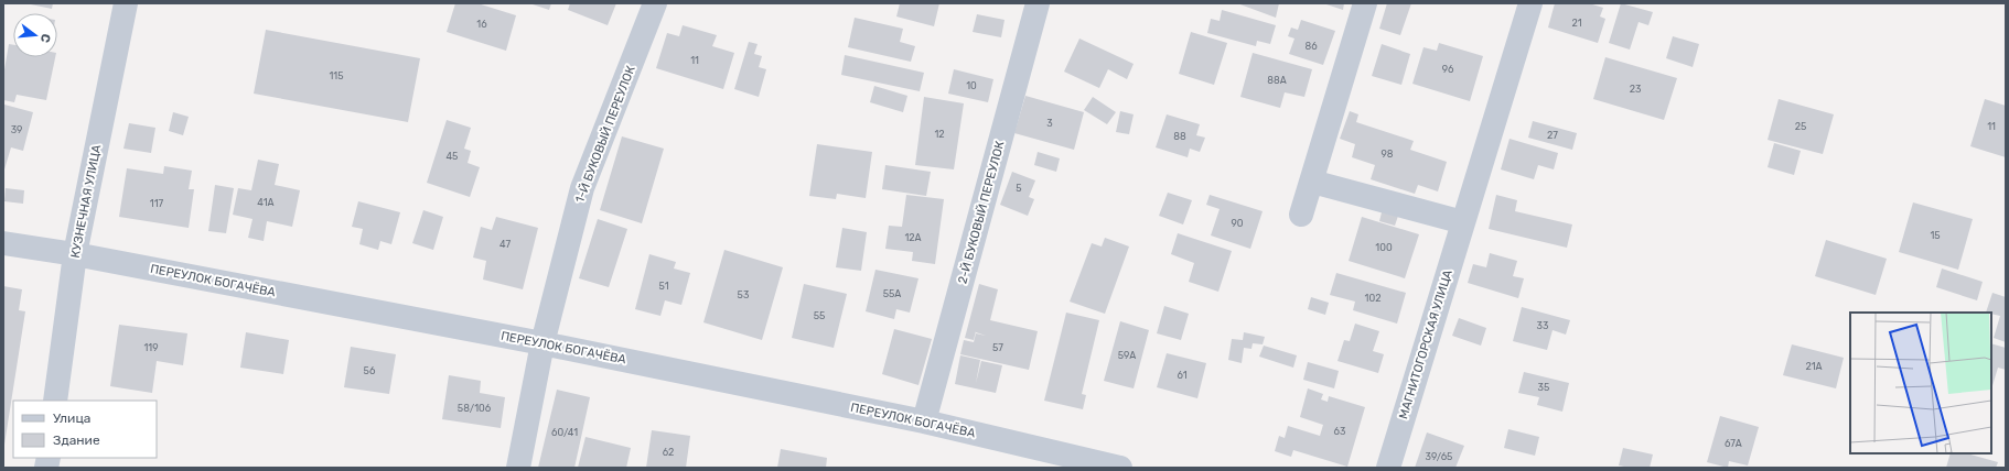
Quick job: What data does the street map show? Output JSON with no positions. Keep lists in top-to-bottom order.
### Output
{
  "streets": {
    "street": [
      "1-Й БУКОВЫЙ ПЕРЕУЛОК",
      "КУЗНЕЧНАЯ УЛИЦА",
      "2-Й БУКОВЫЙ ПЕРЕУЛОК",
      "ПЕРЕУЛОК БОГАЧЁВА",
      "МАГНИТОГОРСКАЯ УЛИЦА"
    ]
  },
  "crossings": [
    ["1-Й БУКОВЫЙ ПЕРЕУЛОК", "ПЕРЕУЛОК БОГАЧЁВА"],
    ["КУЗНЕЧНАЯ УЛИЦА", "ПЕРЕУЛОК БОГАЧЁВА"],
    ["2-Й БУКОВЫЙ ПЕРЕУЛОК", "ПЕРЕУЛОК БОГАЧЁВА"]
  ],
  "house_numbers": [
    "21",
    "16",
    "86",
    "11",
    "96",
    "115",
    "88А",
    "10",
    "23",
    "3",
    "25",
    "11",
    "39",
    "12",
    "27",
    "88",
    "98",
    "45",
    "5",
    "41А",
    "117",
    "90",
    "15",
    "12А",
    "47",
    "100",
    "51",
    "55А",
    "53",
    "102",
    "55",
    "33",
    "119",
    "57",
    "59А",
    "21А",
    "56",
    "61",
    "35",
    "58/106",
    "63",
    "60/41",
    "67А",
    "62",
    "39/65"
  ],
  "legend": ["Улица", "Здание"],
  "north": "right"
}
